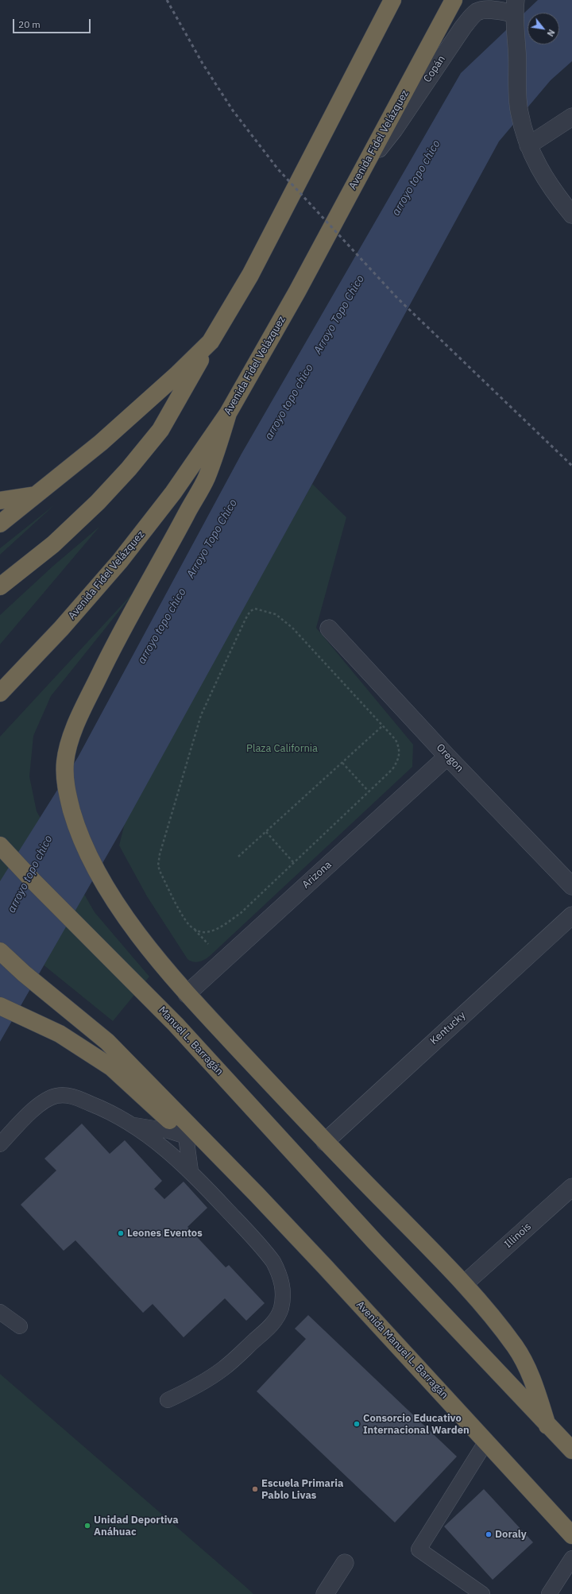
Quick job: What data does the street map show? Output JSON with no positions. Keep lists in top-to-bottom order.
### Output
{
  "streets": {
    "highway": ["Avenida Fidel Velázquez", "Manuel L. Barragán", "Avenida Manuel L. Barragán"],
    "street": [
      "Copán",
      "Oregon",
      "Arizona",
      "Kentucky",
      "Illinois"
    ]
  },
  "crossings": [
    ["Copán", "Avenida Fidel Velázquez"],
    ["Oregon", "Arizona"]
  ],
  "water": ["arroyo topo chico", "Arroyo Topo Chico"],
  "parks": ["Plaza California"],
  "places": [
    "Leones Eventos",
    "Consorcio Educativo Internacional Warden",
    "Escuela Primaria Pablo Livas",
    "Unidad Deportiva Anáhuac",
    "Doraly"
  ],
  "scale_bar": "20 m",
  "north": "bottom right"
}
